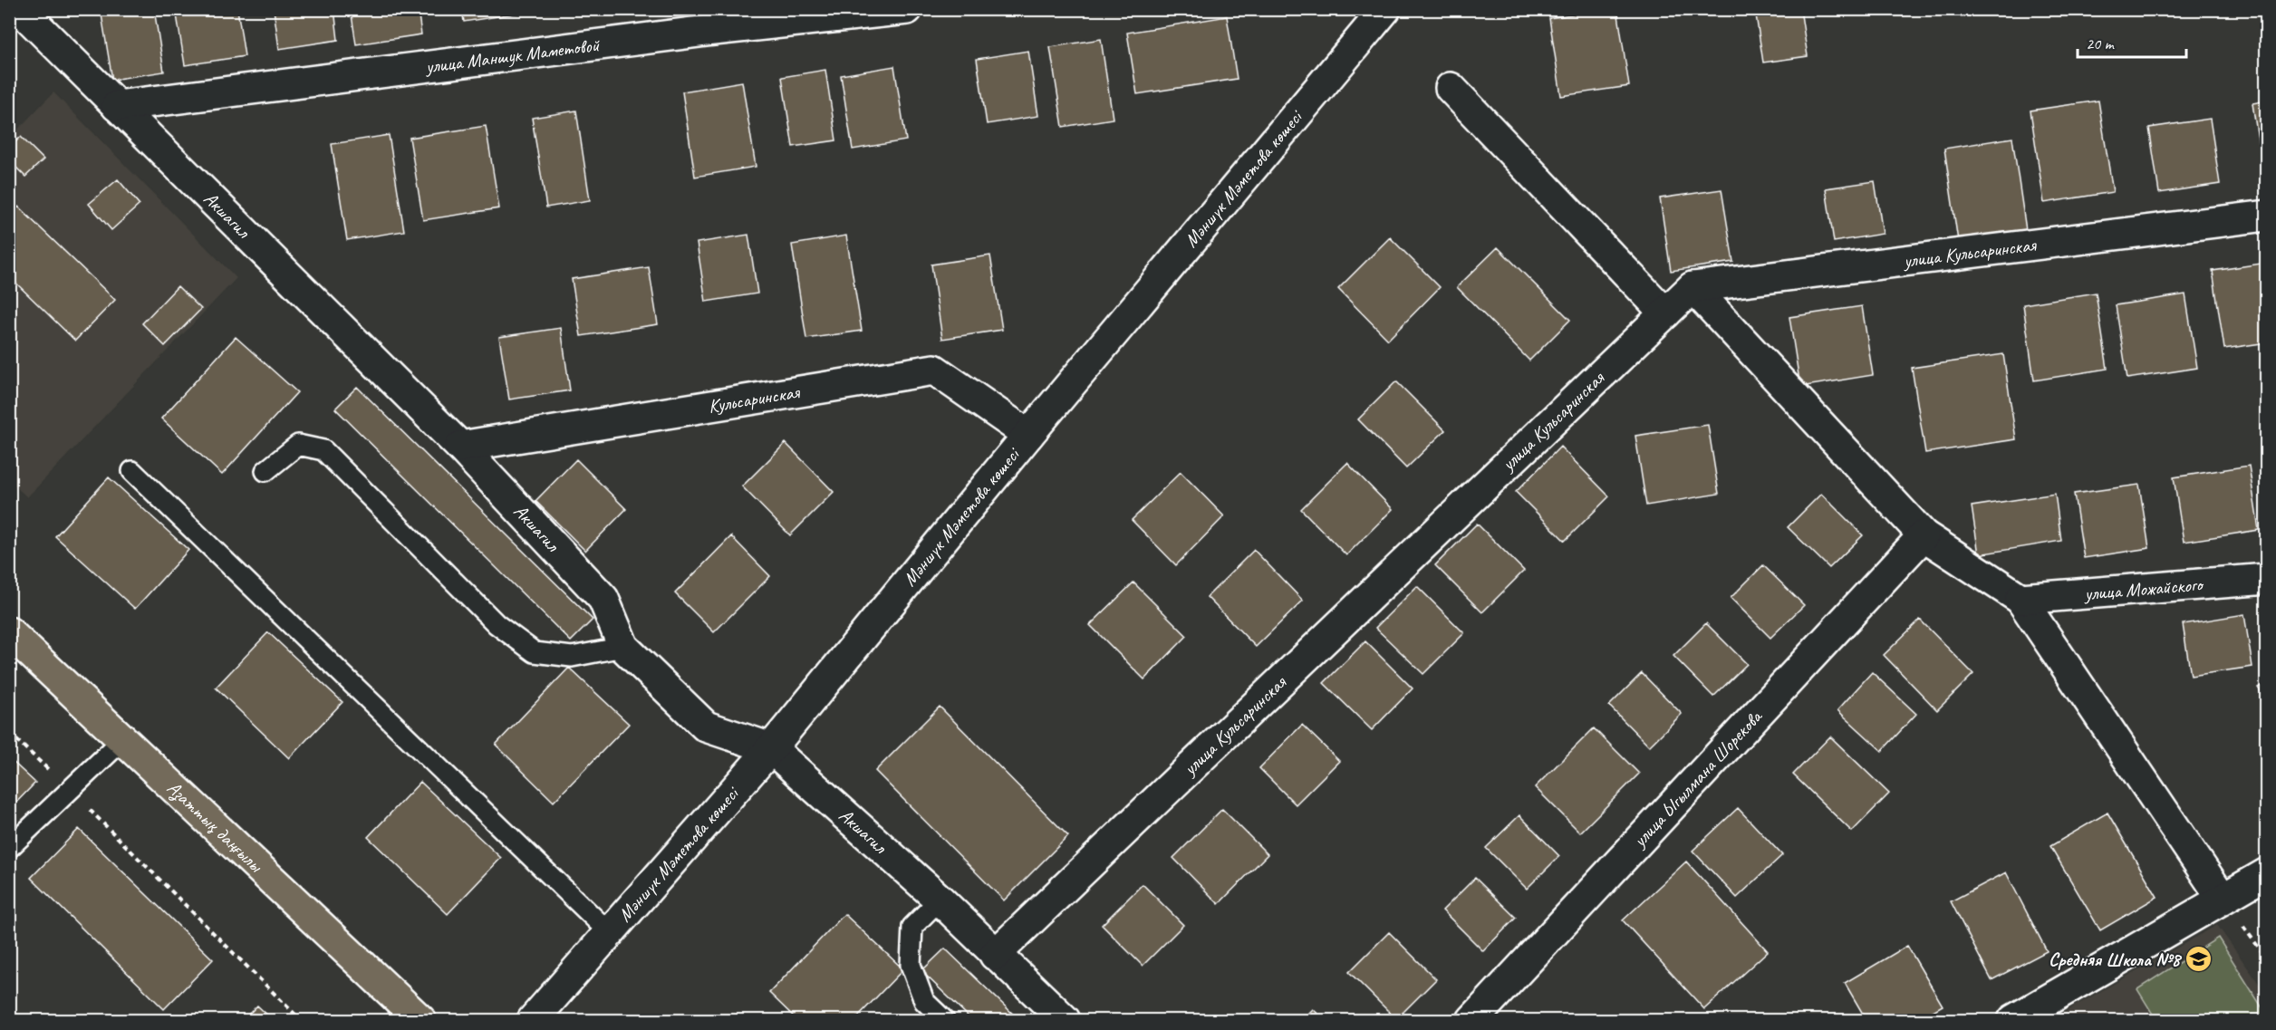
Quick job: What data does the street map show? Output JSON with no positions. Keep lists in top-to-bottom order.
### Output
{
  "streets": {
    "main road": ["Азаттық даңғылы"],
    "street": [
      "улица Маншук Маметовой",
      "Мәншүк Мәметова көшесі",
      "Акшагил",
      "улица Кульсаринская",
      "Кульсаринская",
      "улица Можайского",
      "улица Ыгылмана Шорекова"
    ]
  },
  "crossings": [
    ["улица Маншук Маметовой", "Акшагил"],
    ["Мәншүк Мәметова көшесі", "Акшагил"],
    ["Мәншүк Мәметова көшесі", "Кульсаринская"],
    ["Акшагил", "улица Кульсаринская"],
    ["Акшагил", "Кульсаринская"]
  ],
  "places": {
    "school or university": ["Средняя Школа №8"]
  },
  "scale_bar": "20 m"
}
